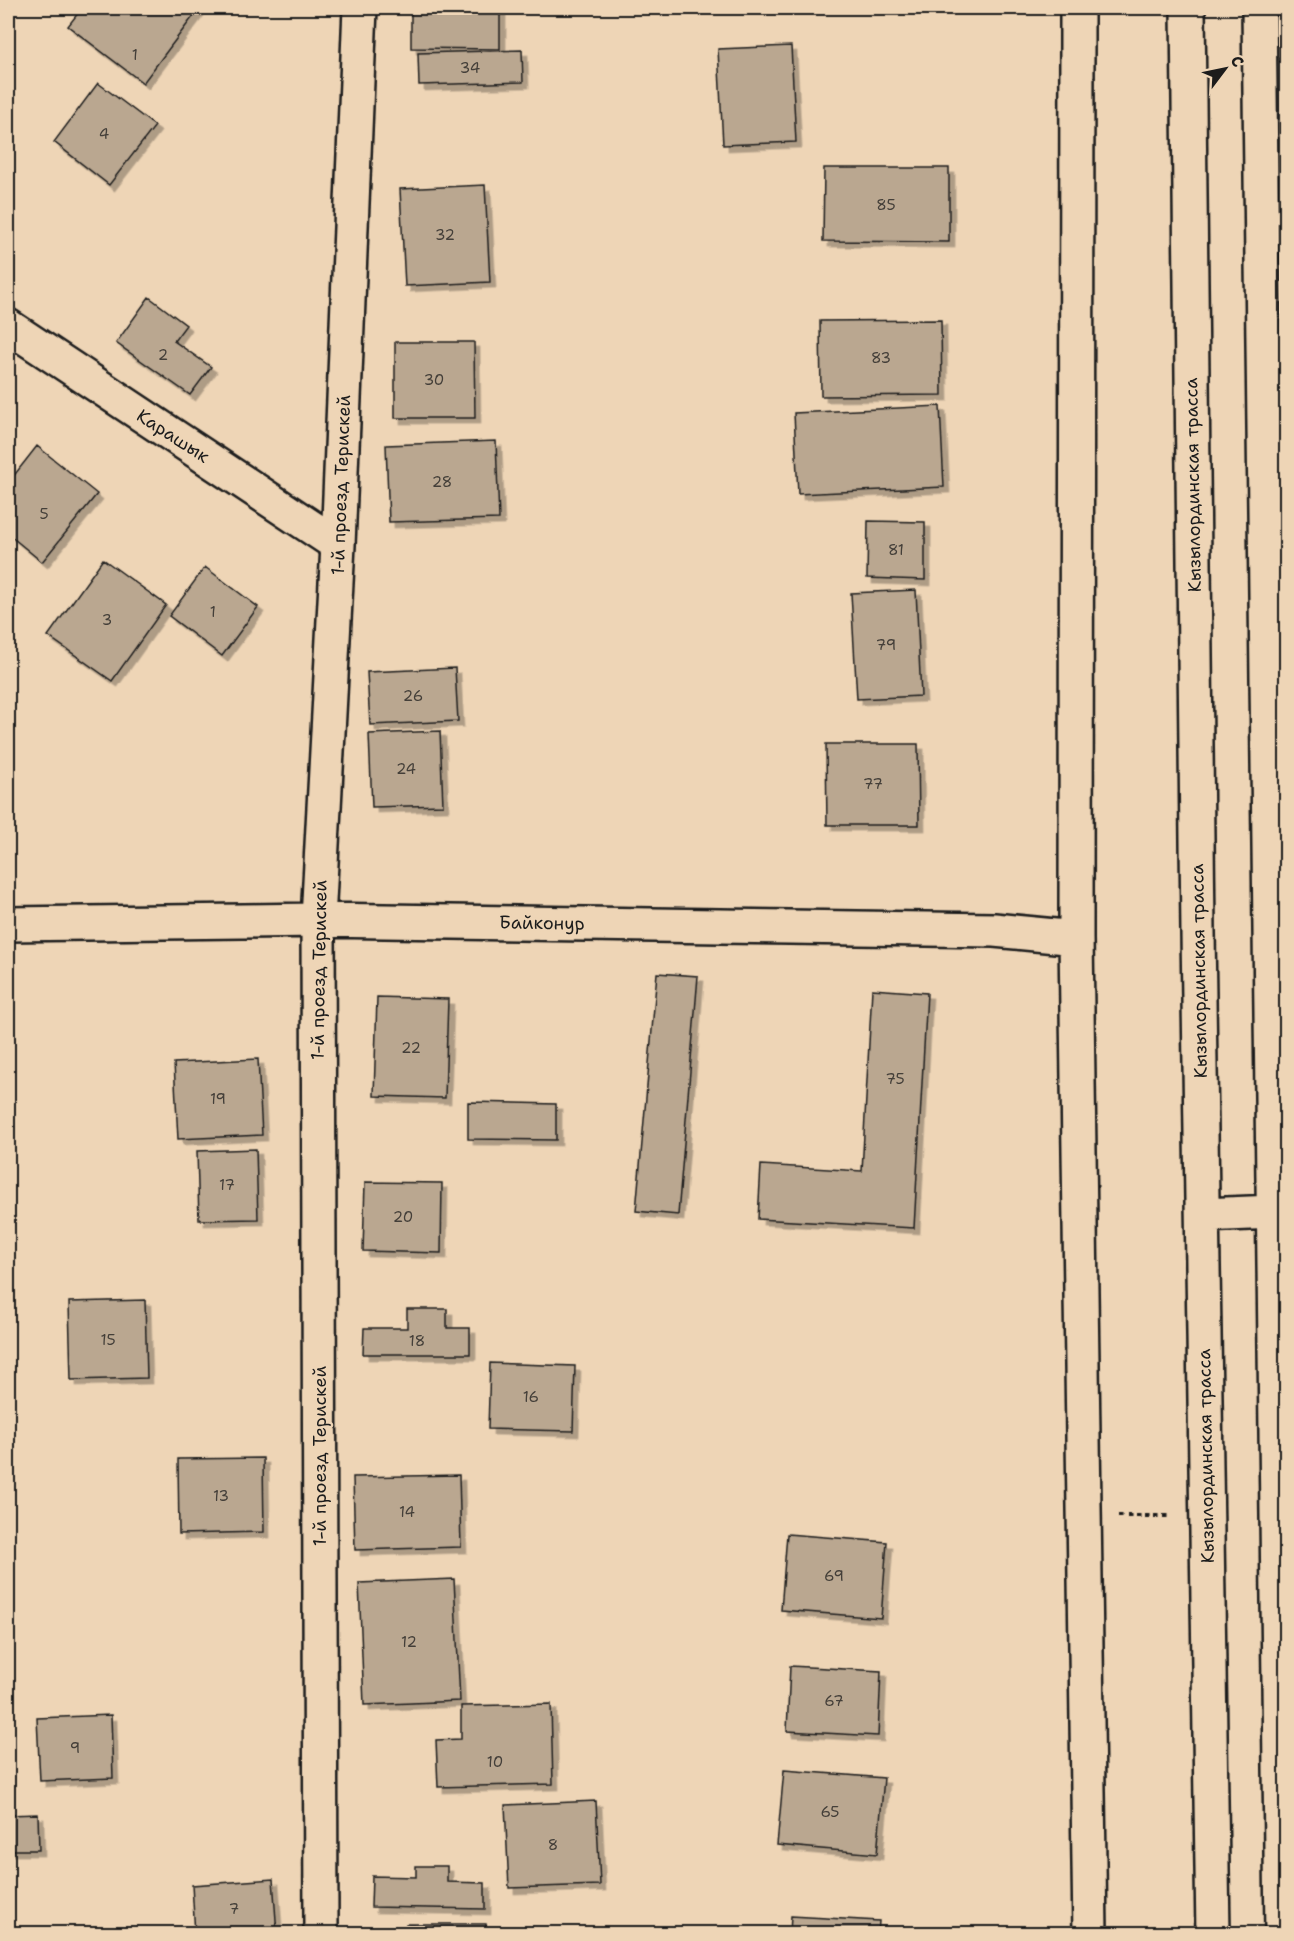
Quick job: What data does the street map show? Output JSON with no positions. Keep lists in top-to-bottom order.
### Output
{
  "streets": {
    "main road": [
      "Карашык",
      "1-й проезд Терискей",
      "Кызылординская трасса",
      "Байконур"
    ]
  },
  "crossings": [
    ["Карашык", "1-й проезд Терискей"],
    ["1-й проезд Терискей", "Байконур"]
  ],
  "house_numbers": [
    "1",
    "34",
    "4",
    "85",
    "32",
    "2",
    "83",
    "30",
    "28",
    "5",
    "81",
    "1",
    "3",
    "79",
    "26",
    "24",
    "77",
    "22",
    "75",
    "19",
    "17",
    "20",
    "15",
    "18",
    "16",
    "13",
    "14",
    "69",
    "12",
    "67",
    "9",
    "10",
    "65",
    "8",
    "7"
  ],
  "north": "top right"
}
